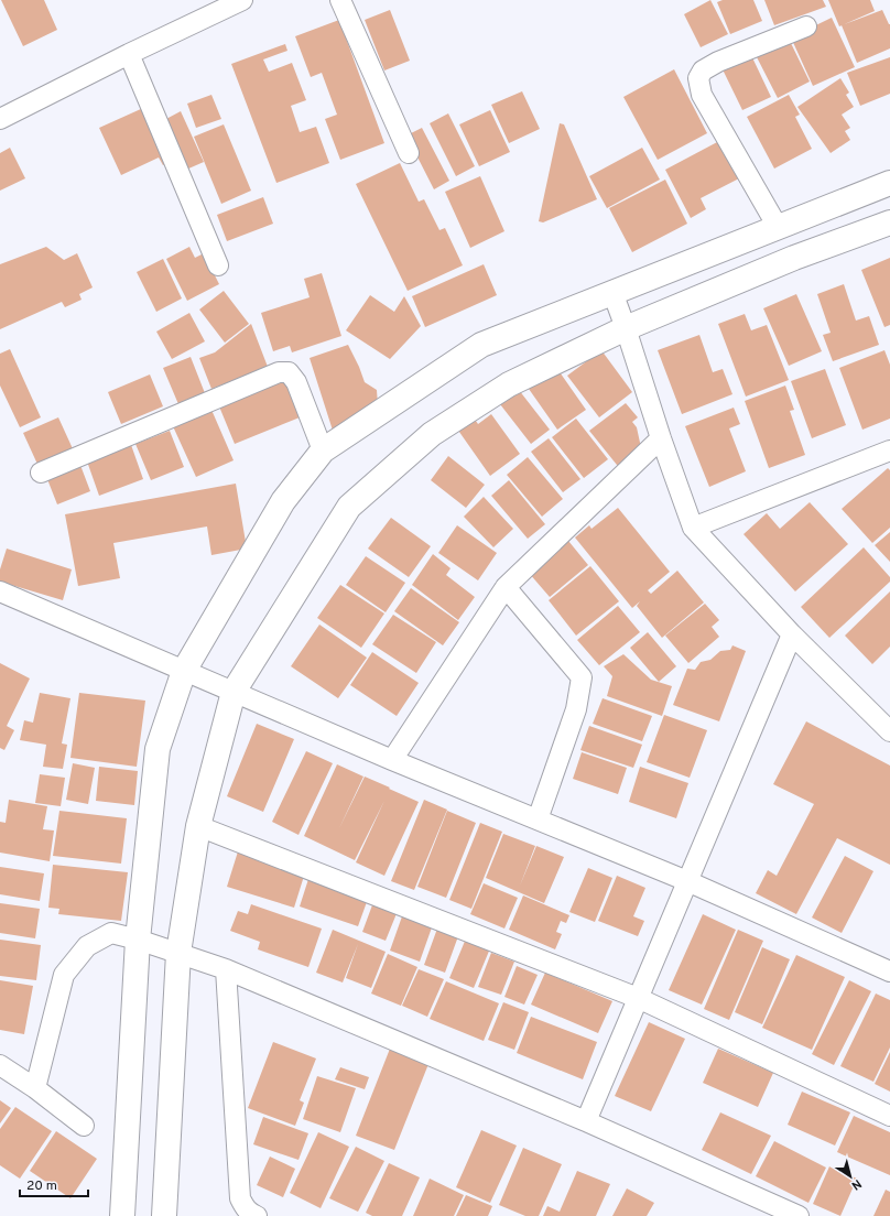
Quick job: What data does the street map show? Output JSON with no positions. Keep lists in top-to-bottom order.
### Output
{
  "scale_bar": "20 m",
  "north": "bottom right"
}
